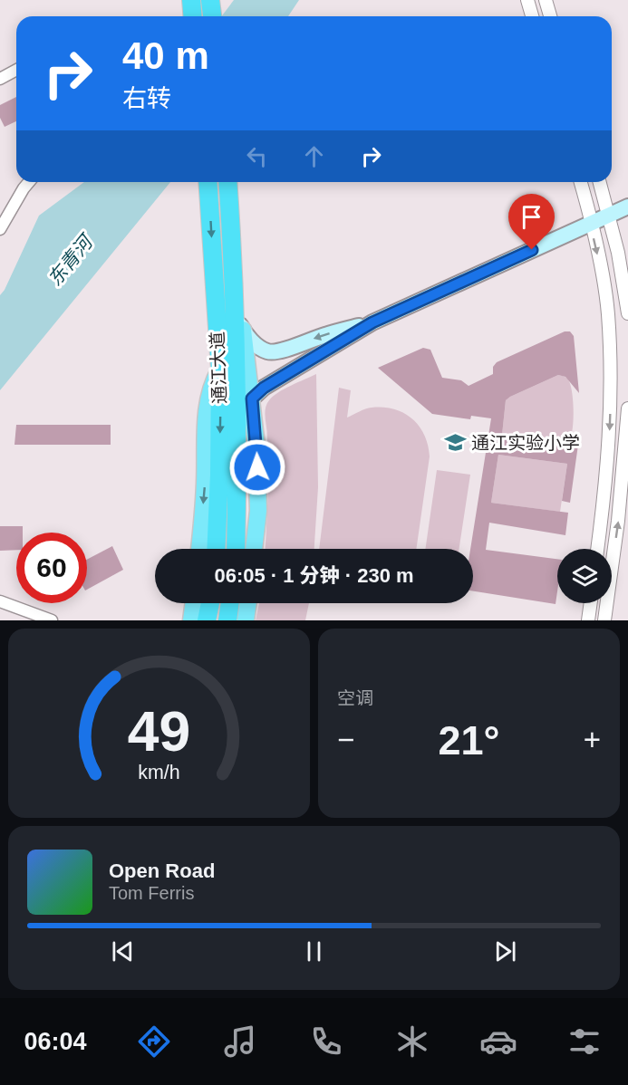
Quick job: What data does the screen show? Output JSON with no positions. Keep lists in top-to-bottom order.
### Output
{
  "streets": {
    "highway": ["通江大道"]
  },
  "water": ["东青河"],
  "places": {
    "school or university": ["通江实验小学"]
  },
  "page": {
    "turn": ["40 m", "右转"],
    "limit": "60",
    "trip": "06:05 · 1 分钟 · 230 m",
    "tile": "空调",
    "heat": ["−", "21°", "+"],
    "song": ["Open Road", "Tom Ferris"],
    "tabs": "06:04",
    "gauge": ["49", "km/h"]
  }
}
